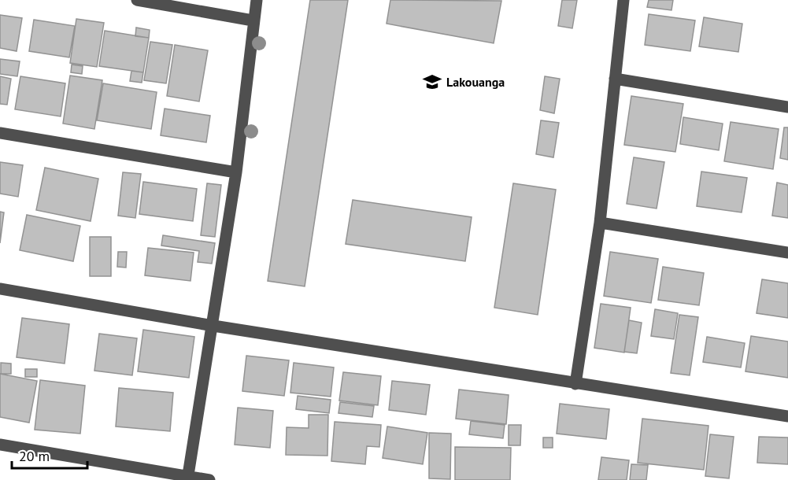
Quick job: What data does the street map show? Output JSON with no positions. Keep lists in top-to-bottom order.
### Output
{
  "places": {
    "school or university": ["Lakouanga"]
  },
  "scale_bar": "20 m"
}
